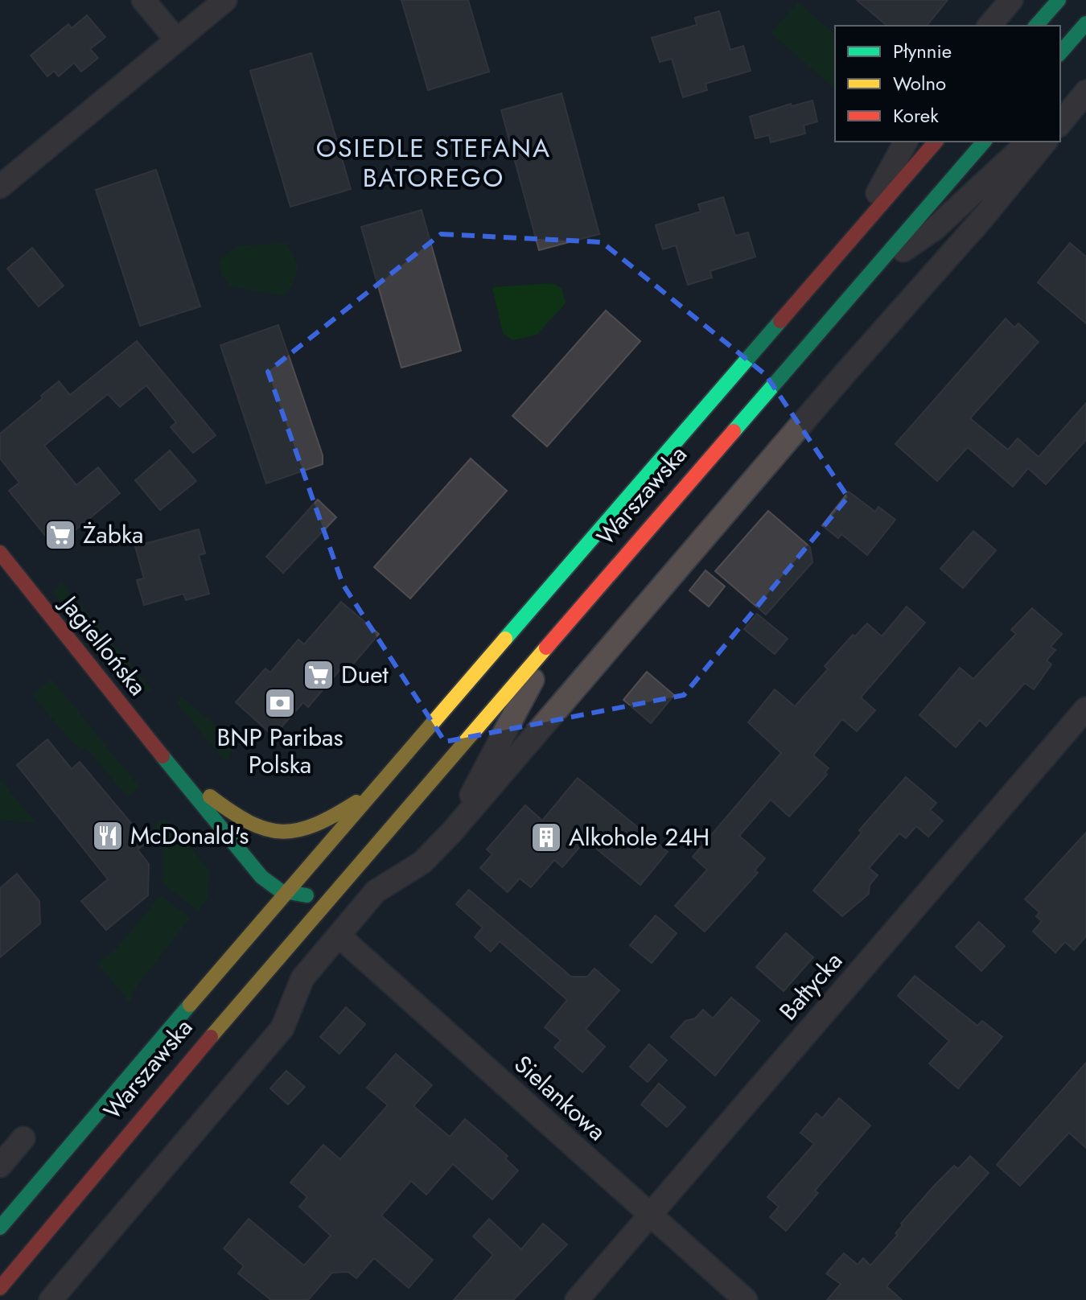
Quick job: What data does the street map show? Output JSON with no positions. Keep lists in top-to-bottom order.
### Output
{
  "streets": {
    "main road": ["Warszawska", "Jagiellońska"],
    "street": ["Bałtycka", "Sielankowa"]
  },
  "crossings": [
    ["Warszawska", "Jagiellońska"],
    ["Bałtycka", "Sielankowa"]
  ],
  "districts": ["OSIEDLE STEFANA BATOREGO"],
  "places": {
    "supermarket": ["Żabka", "Duet"],
    "bank": ["BNP Paribas Polska"],
    "restaurant": ["McDonald's"],
    "building": ["Alkohole 24H"]
  },
  "legend": ["Płynnie", "Wolno", "Korek"]
}
